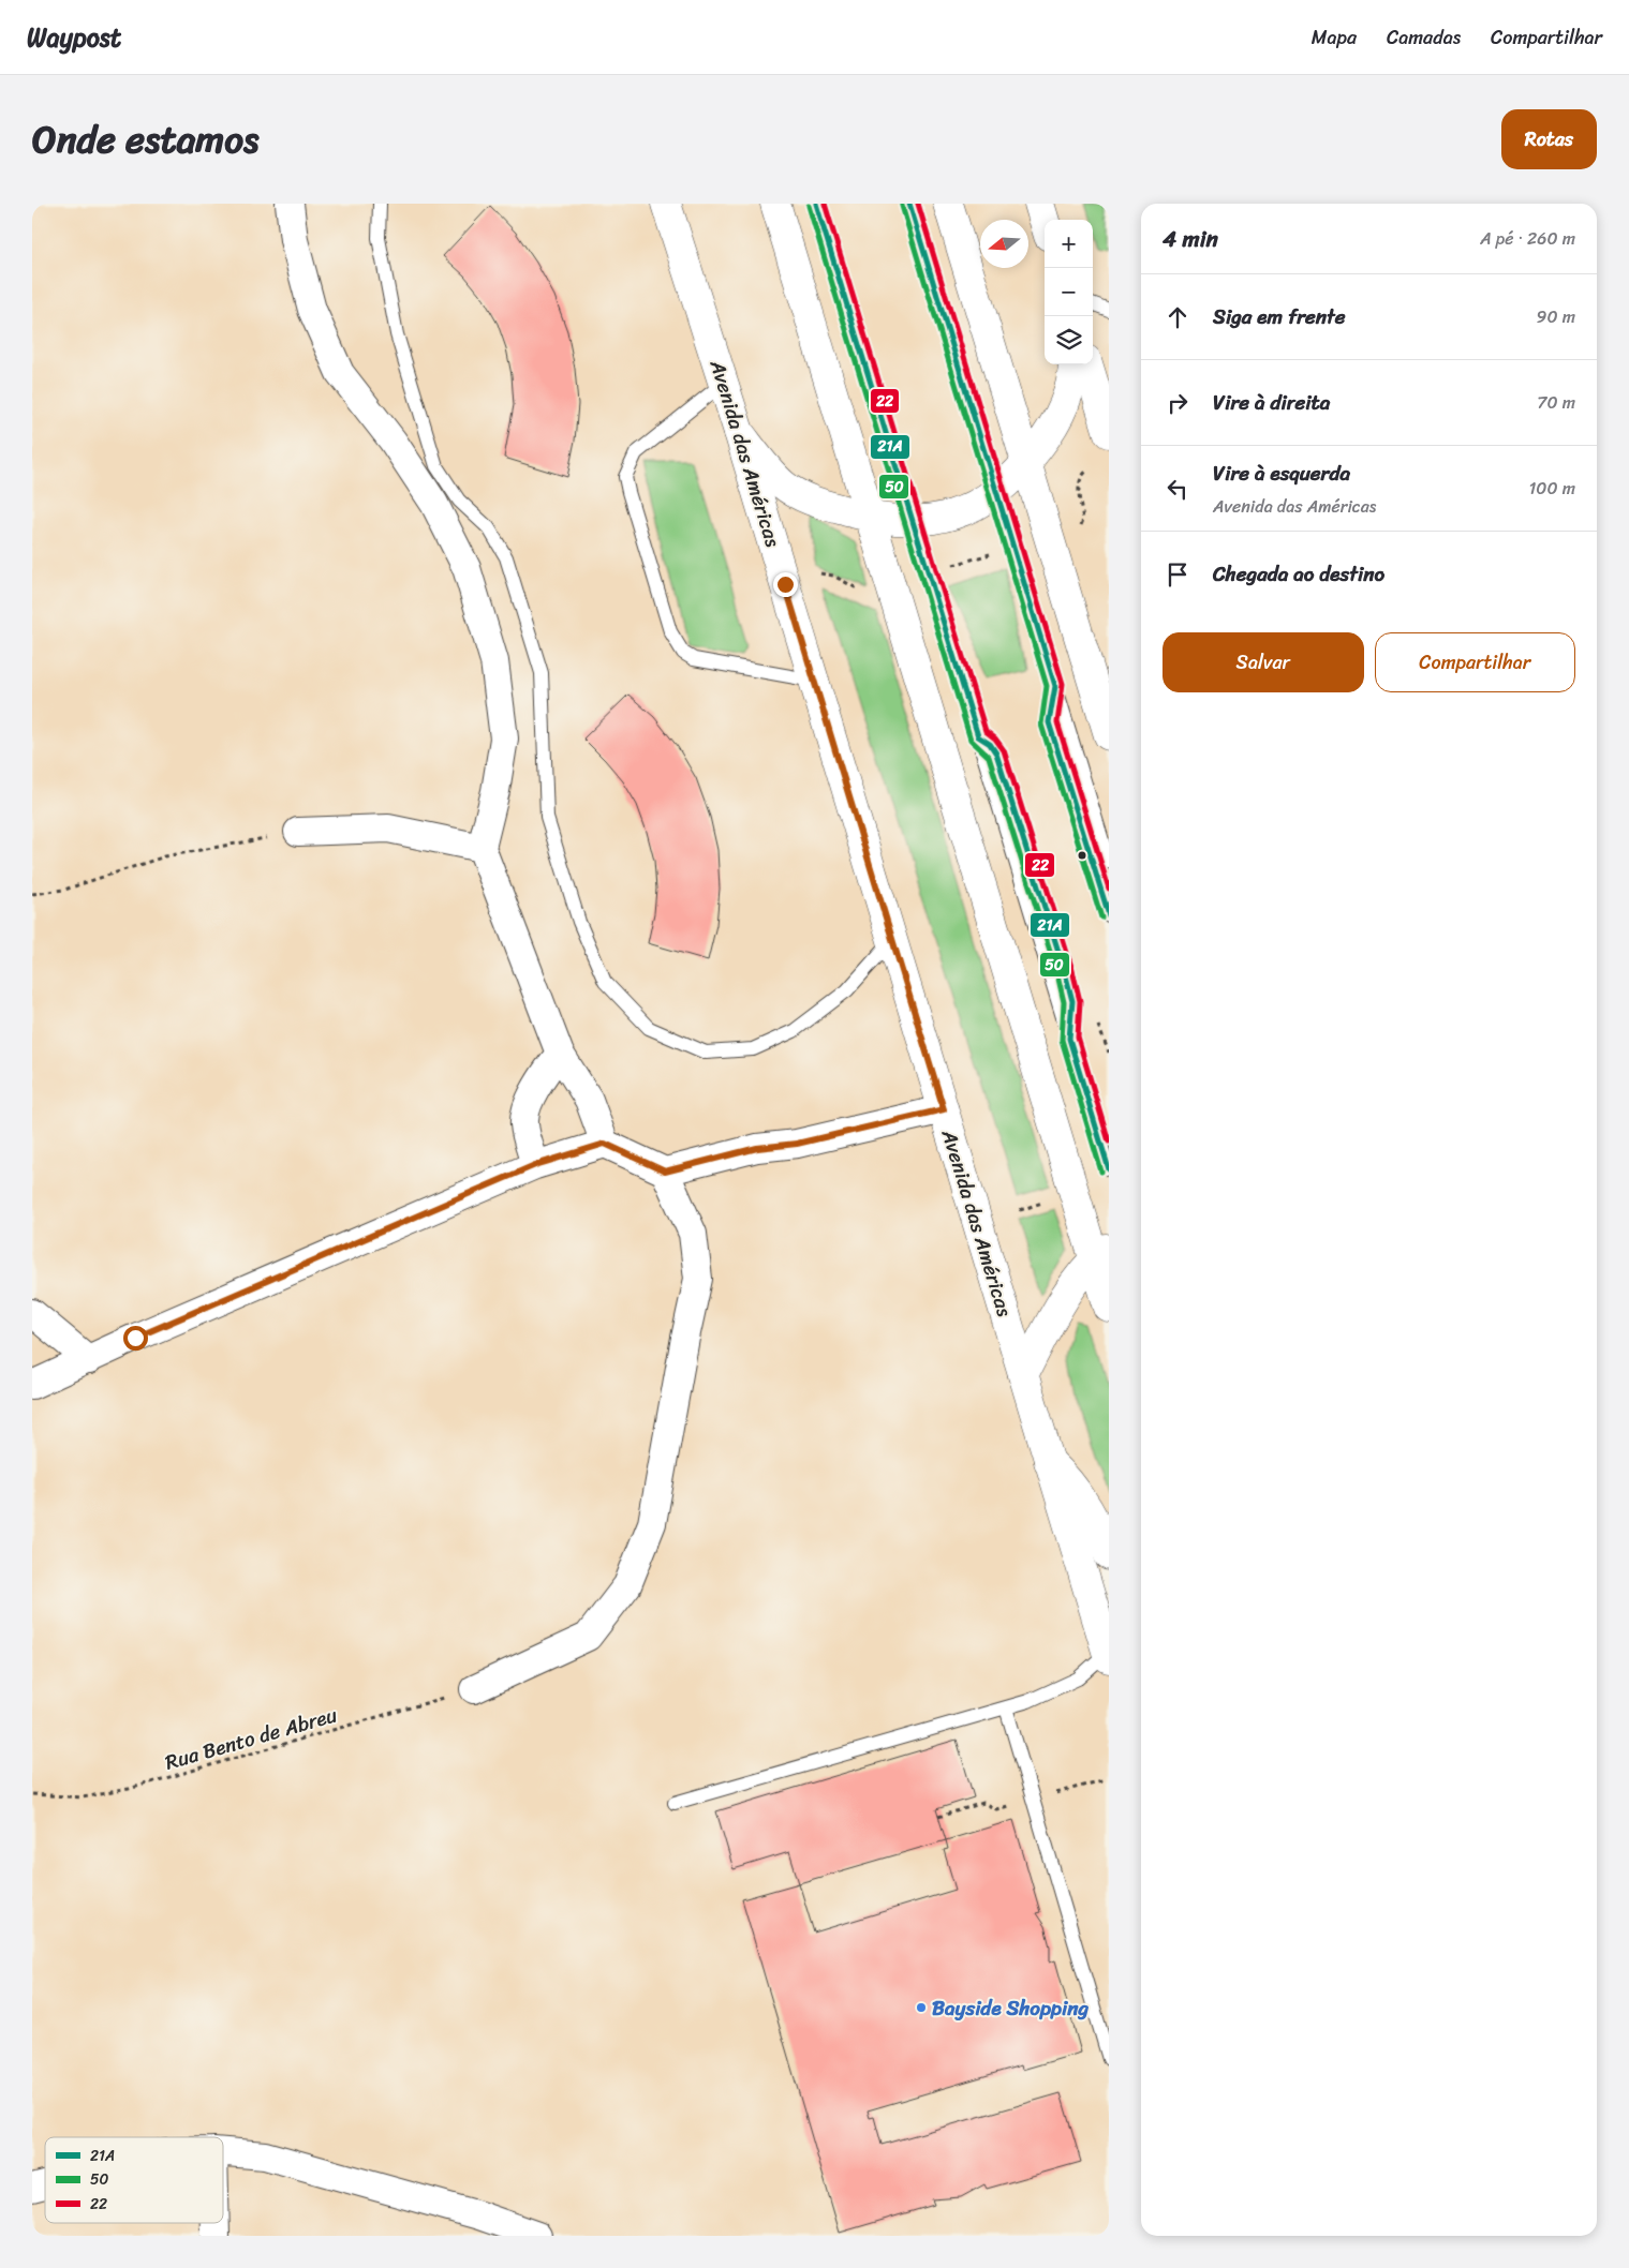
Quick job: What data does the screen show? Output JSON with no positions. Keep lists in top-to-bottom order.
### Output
{
  "streets": {
    "main road": ["Avenida das Américas"],
    "path": ["Rua Bento de Abreu"]
  },
  "places": ["Bayside Shopping"],
  "lines": ["transit line 21A", "transit line 22", "transit line 50"],
  "legend": ["21A", "50", "22"],
  "north": "left",
  "page": {
    "header": "Waypost",
    "nav": ["Mapa", "Camadas", "Compartilhar"],
    "title": "Onde estamos",
    "buttons": [
      "Rotas",
      ["Salvar", "Compartilhar"]
    ],
    "heading": ["4 min", "A pé · 260 m"],
    "map_buttons": ["+", "−"],
    "list": [
      ["Siga em frente", "90 m"],
      ["Vire à direita", "70 m"],
      ["Vire à esquerda", "Avenida das Américas", "100 m"],
      "Chegada ao destino"
    ]
  }
}
